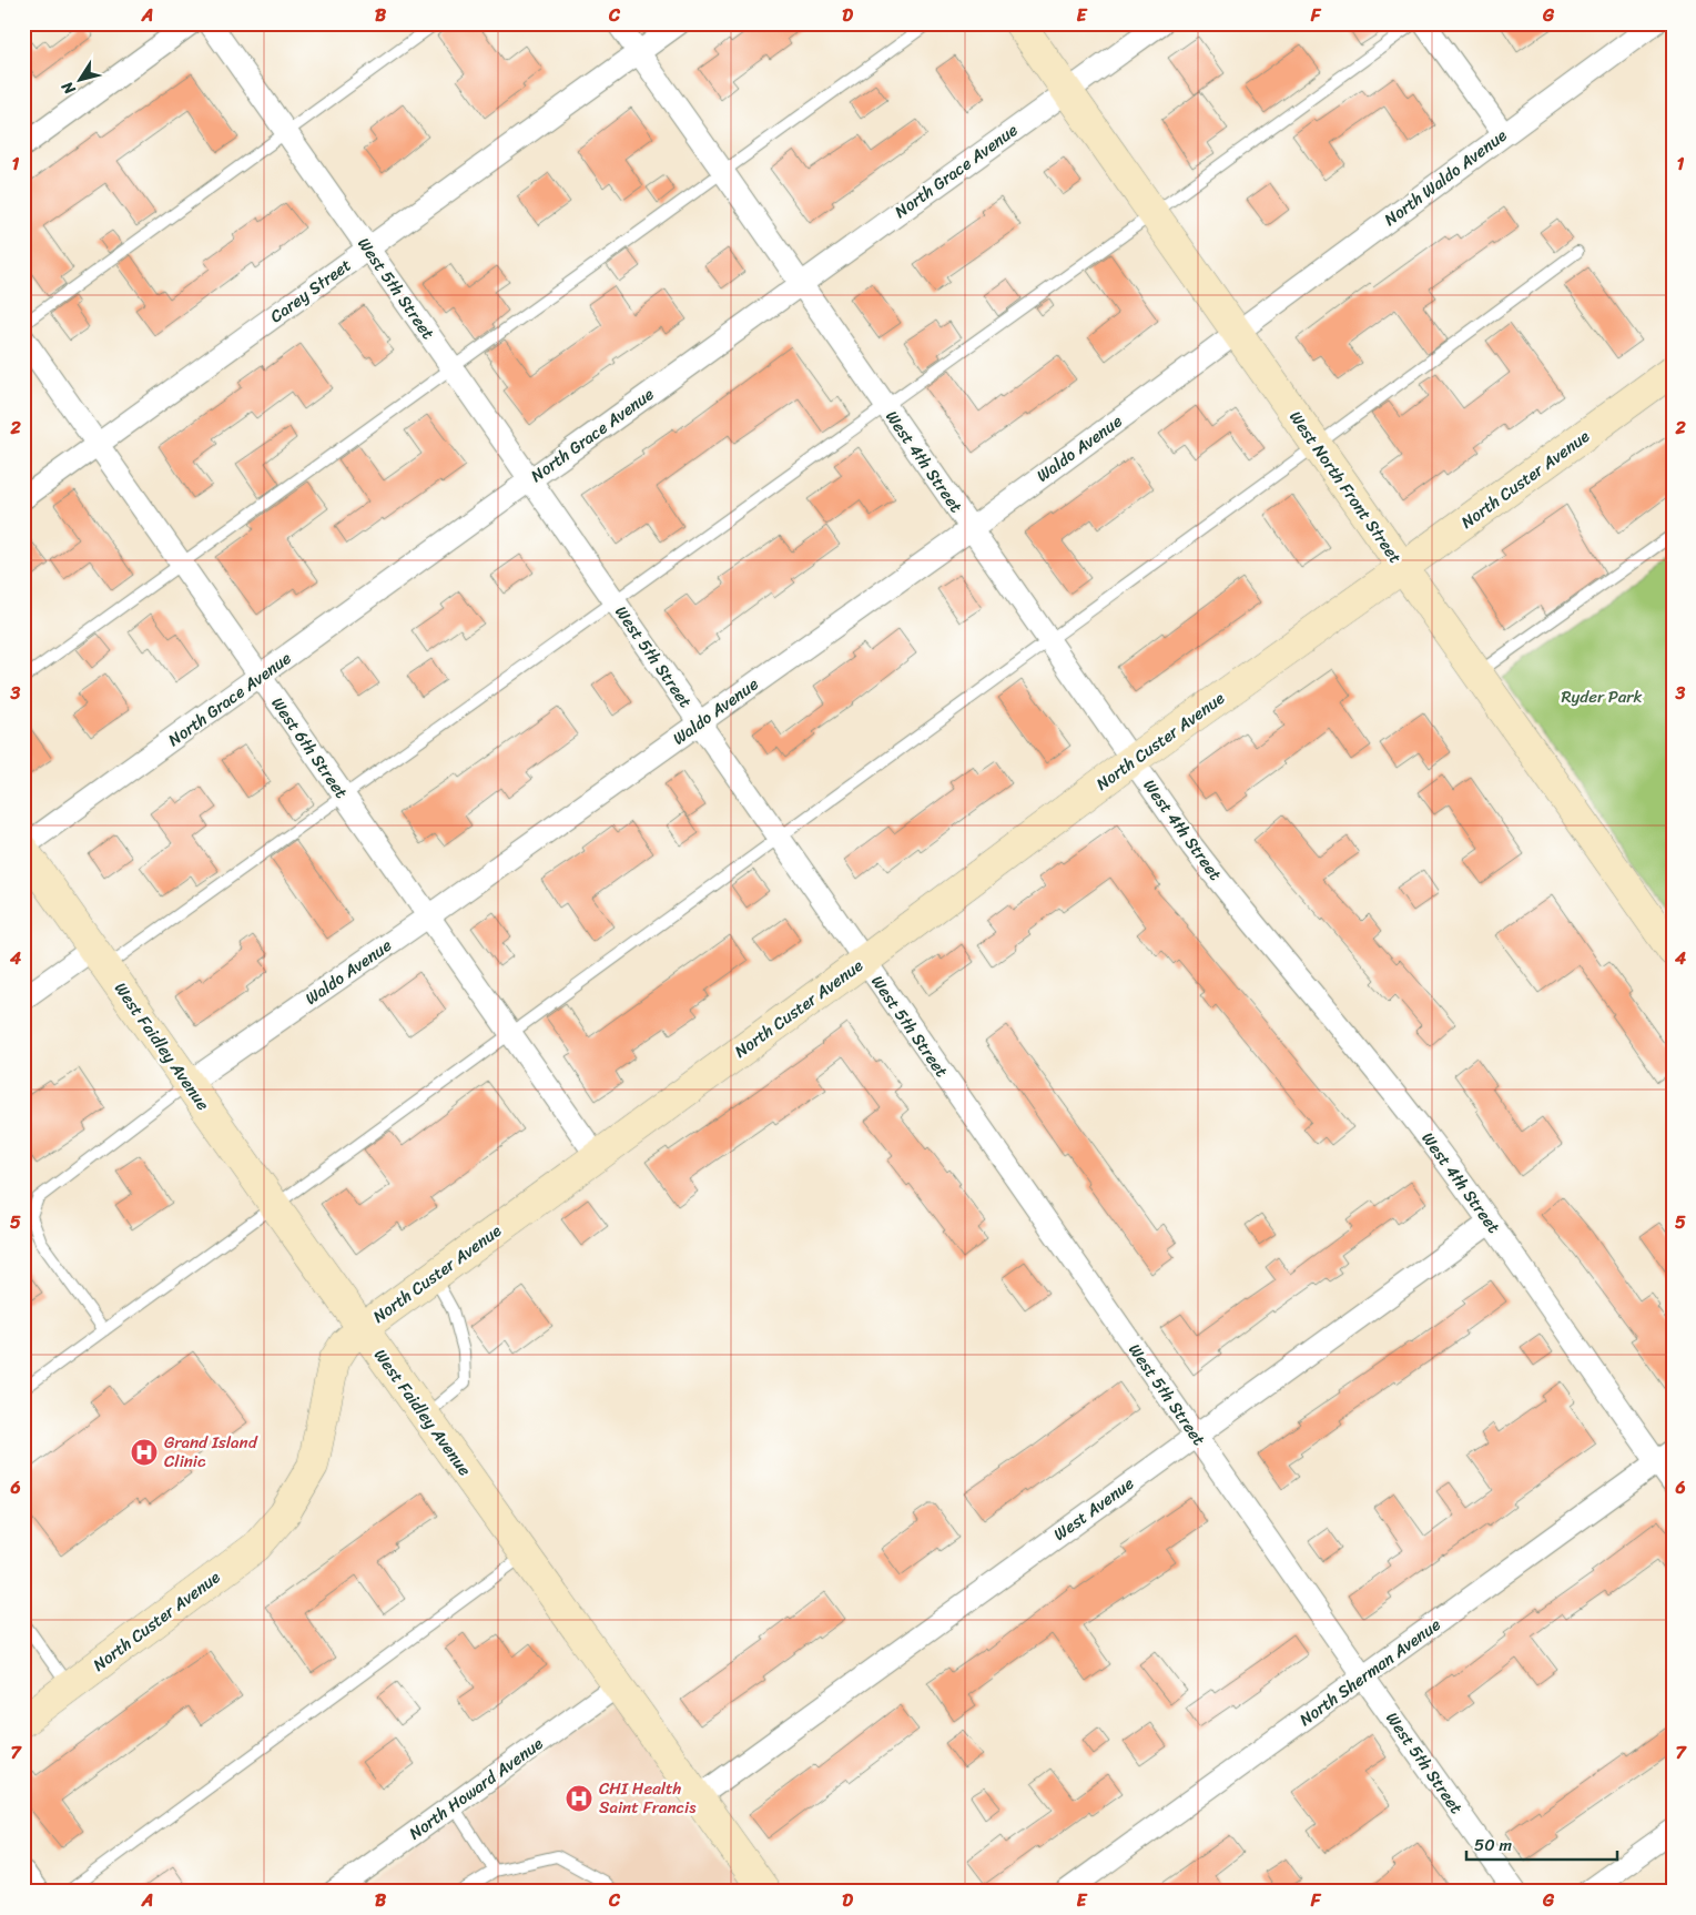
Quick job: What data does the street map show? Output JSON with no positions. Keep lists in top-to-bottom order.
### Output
{
  "streets": {
    "street": [
      "North Grace Avenue",
      "North Waldo Avenue",
      "West 5th Street",
      "Carey Street",
      "Waldo Avenue",
      "West 4th Street",
      "North Custer Avenue",
      "West North Front Street",
      "West 6th Street",
      "West Faidley Avenue",
      "West Avenue",
      "North Sherman Avenue",
      "North Howard Avenue"
    ]
  },
  "crossings": [
    ["North Grace Avenue", "West 5th Street"],
    ["North Grace Avenue", "West 4th Street"],
    ["North Grace Avenue", "West North Front Street"],
    ["North Grace Avenue", "West 6th Street"],
    ["North Grace Avenue", "West Faidley Avenue"],
    ["North Waldo Avenue", "Waldo Avenue"],
    ["North Waldo Avenue", "West North Front Street"],
    ["West 5th Street", "Carey Street"],
    ["West 5th Street", "Waldo Avenue"],
    ["West 5th Street", "North Custer Avenue"],
    ["West 5th Street", "West Avenue"],
    ["West 5th Street", "North Sherman Avenue"],
    ["Carey Street", "West 4th Street"],
    ["Carey Street", "West 6th Street"],
    ["Waldo Avenue", "West 4th Street"],
    ["Waldo Avenue", "West North Front Street"],
    ["Waldo Avenue", "West 6th Street"],
    ["Waldo Avenue", "West Faidley Avenue"],
    ["West 4th Street", "North Custer Avenue"],
    ["West 4th Street", "West Avenue"],
    ["West 4th Street", "North Sherman Avenue"],
    ["North Custer Avenue", "West North Front Street"],
    ["North Custer Avenue", "West 6th Street"],
    ["North Custer Avenue", "West Faidley Avenue"],
    ["West Faidley Avenue", "West Avenue"],
    ["West Faidley Avenue", "North Howard Avenue"]
  ],
  "parks": ["Ryder Park"],
  "places": {
    "hospital": ["Grand Island Clinic", "CHI Health Saint Francis"]
  },
  "scale_bar": "50 m",
  "north": "bottom left",
  "grid": {
    "columns": [
      "A",
      "B",
      "C",
      "D",
      "E",
      "F",
      "G"
    ],
    "rows": [
      "1",
      "2",
      "3",
      "4",
      "5",
      "6",
      "7"
    ]
  }
}
